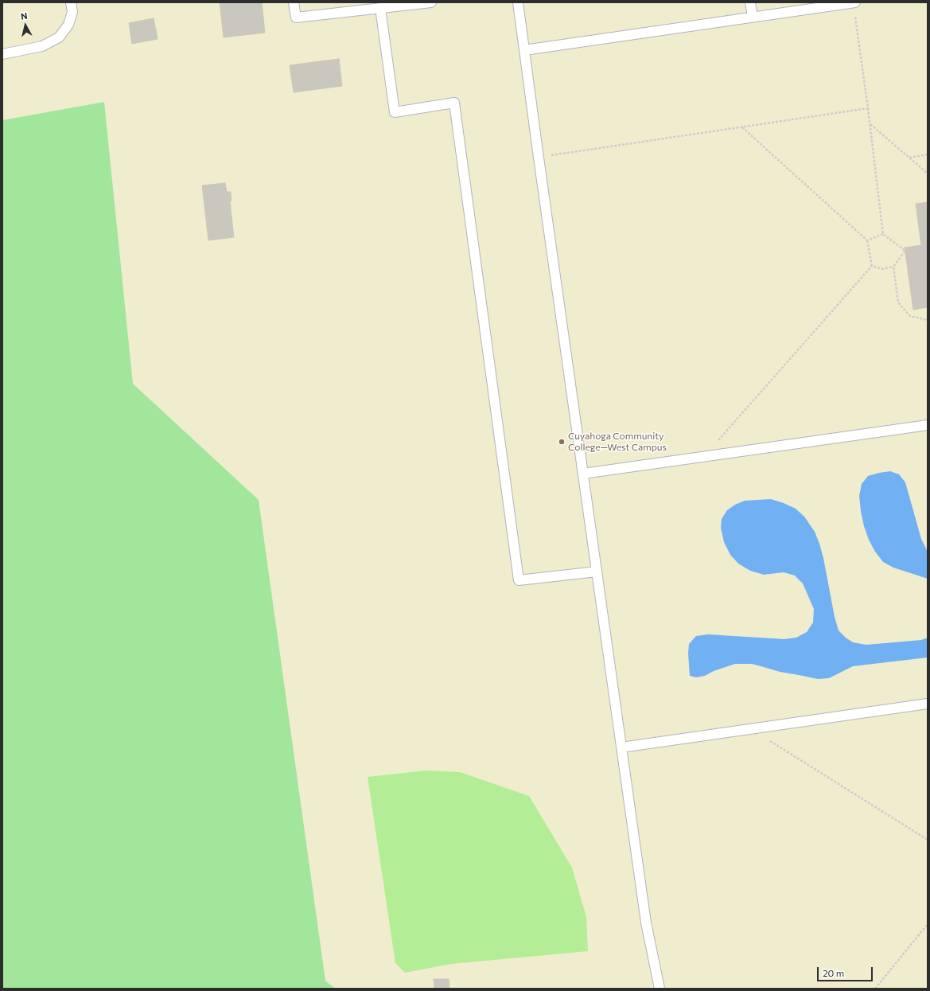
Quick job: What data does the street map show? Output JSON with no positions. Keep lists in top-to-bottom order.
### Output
{
  "places": ["Cuyahoga Community College—West Campus"],
  "scale_bar": "20 m",
  "north": "top"
}
